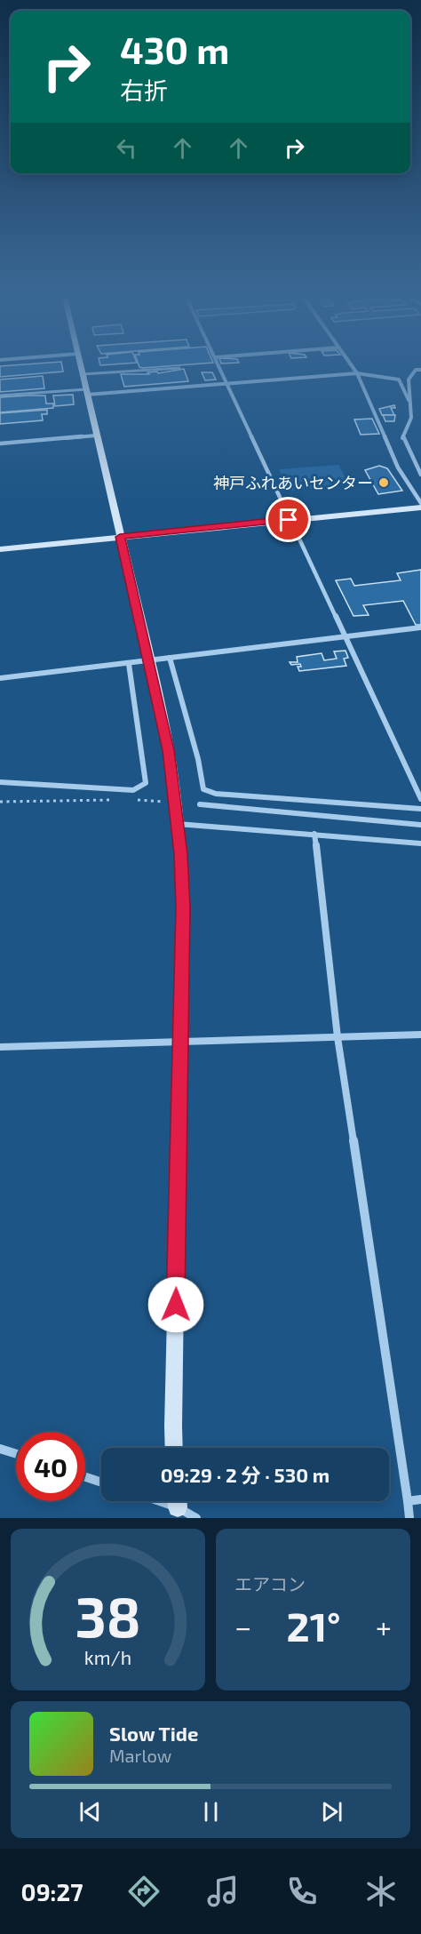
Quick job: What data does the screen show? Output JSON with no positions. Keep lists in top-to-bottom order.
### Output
{
  "places": ["神戸ふれあいセンター"],
  "page": {
    "turn": ["430 m", "右折"],
    "limit": "40",
    "trip": "09:29 · 2 分 · 530 m",
    "tile": "エアコン",
    "heat": ["−", "21°", "+"],
    "song": ["Slow Tide", "Marlow"],
    "tabs": "09:27",
    "gauge": ["38", "km/h"]
  }
}
